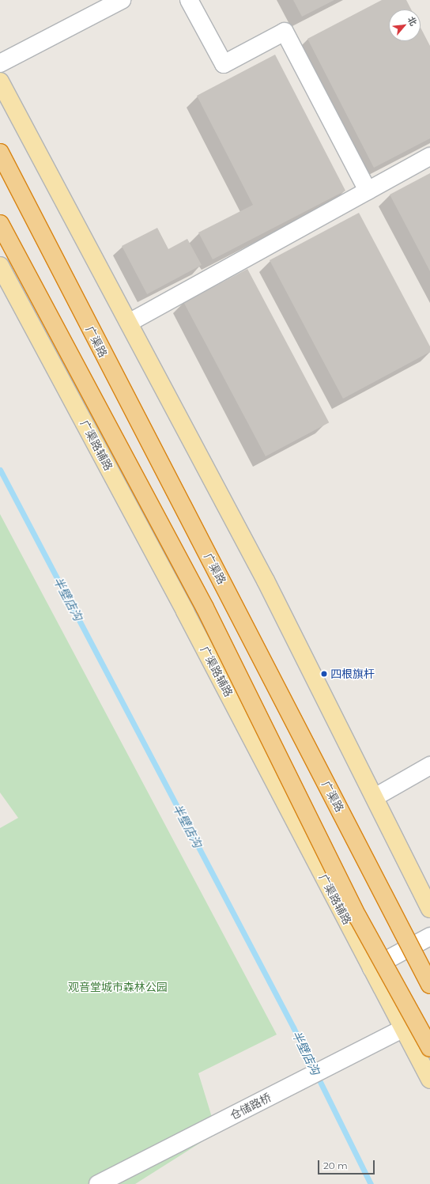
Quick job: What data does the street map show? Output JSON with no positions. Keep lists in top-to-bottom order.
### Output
{
  "streets": {
    "highway": ["广渠路"],
    "main road": ["广渠路辅路"],
    "street": ["仓储路桥"]
  },
  "crossings": [
    ["广渠路辅路", "仓储路桥"]
  ],
  "water": ["半壁店沟"],
  "parks": ["观音堂城市森林公园"],
  "places": ["四根旗杆"],
  "scale_bar": "20 m",
  "north": "top right"
}
